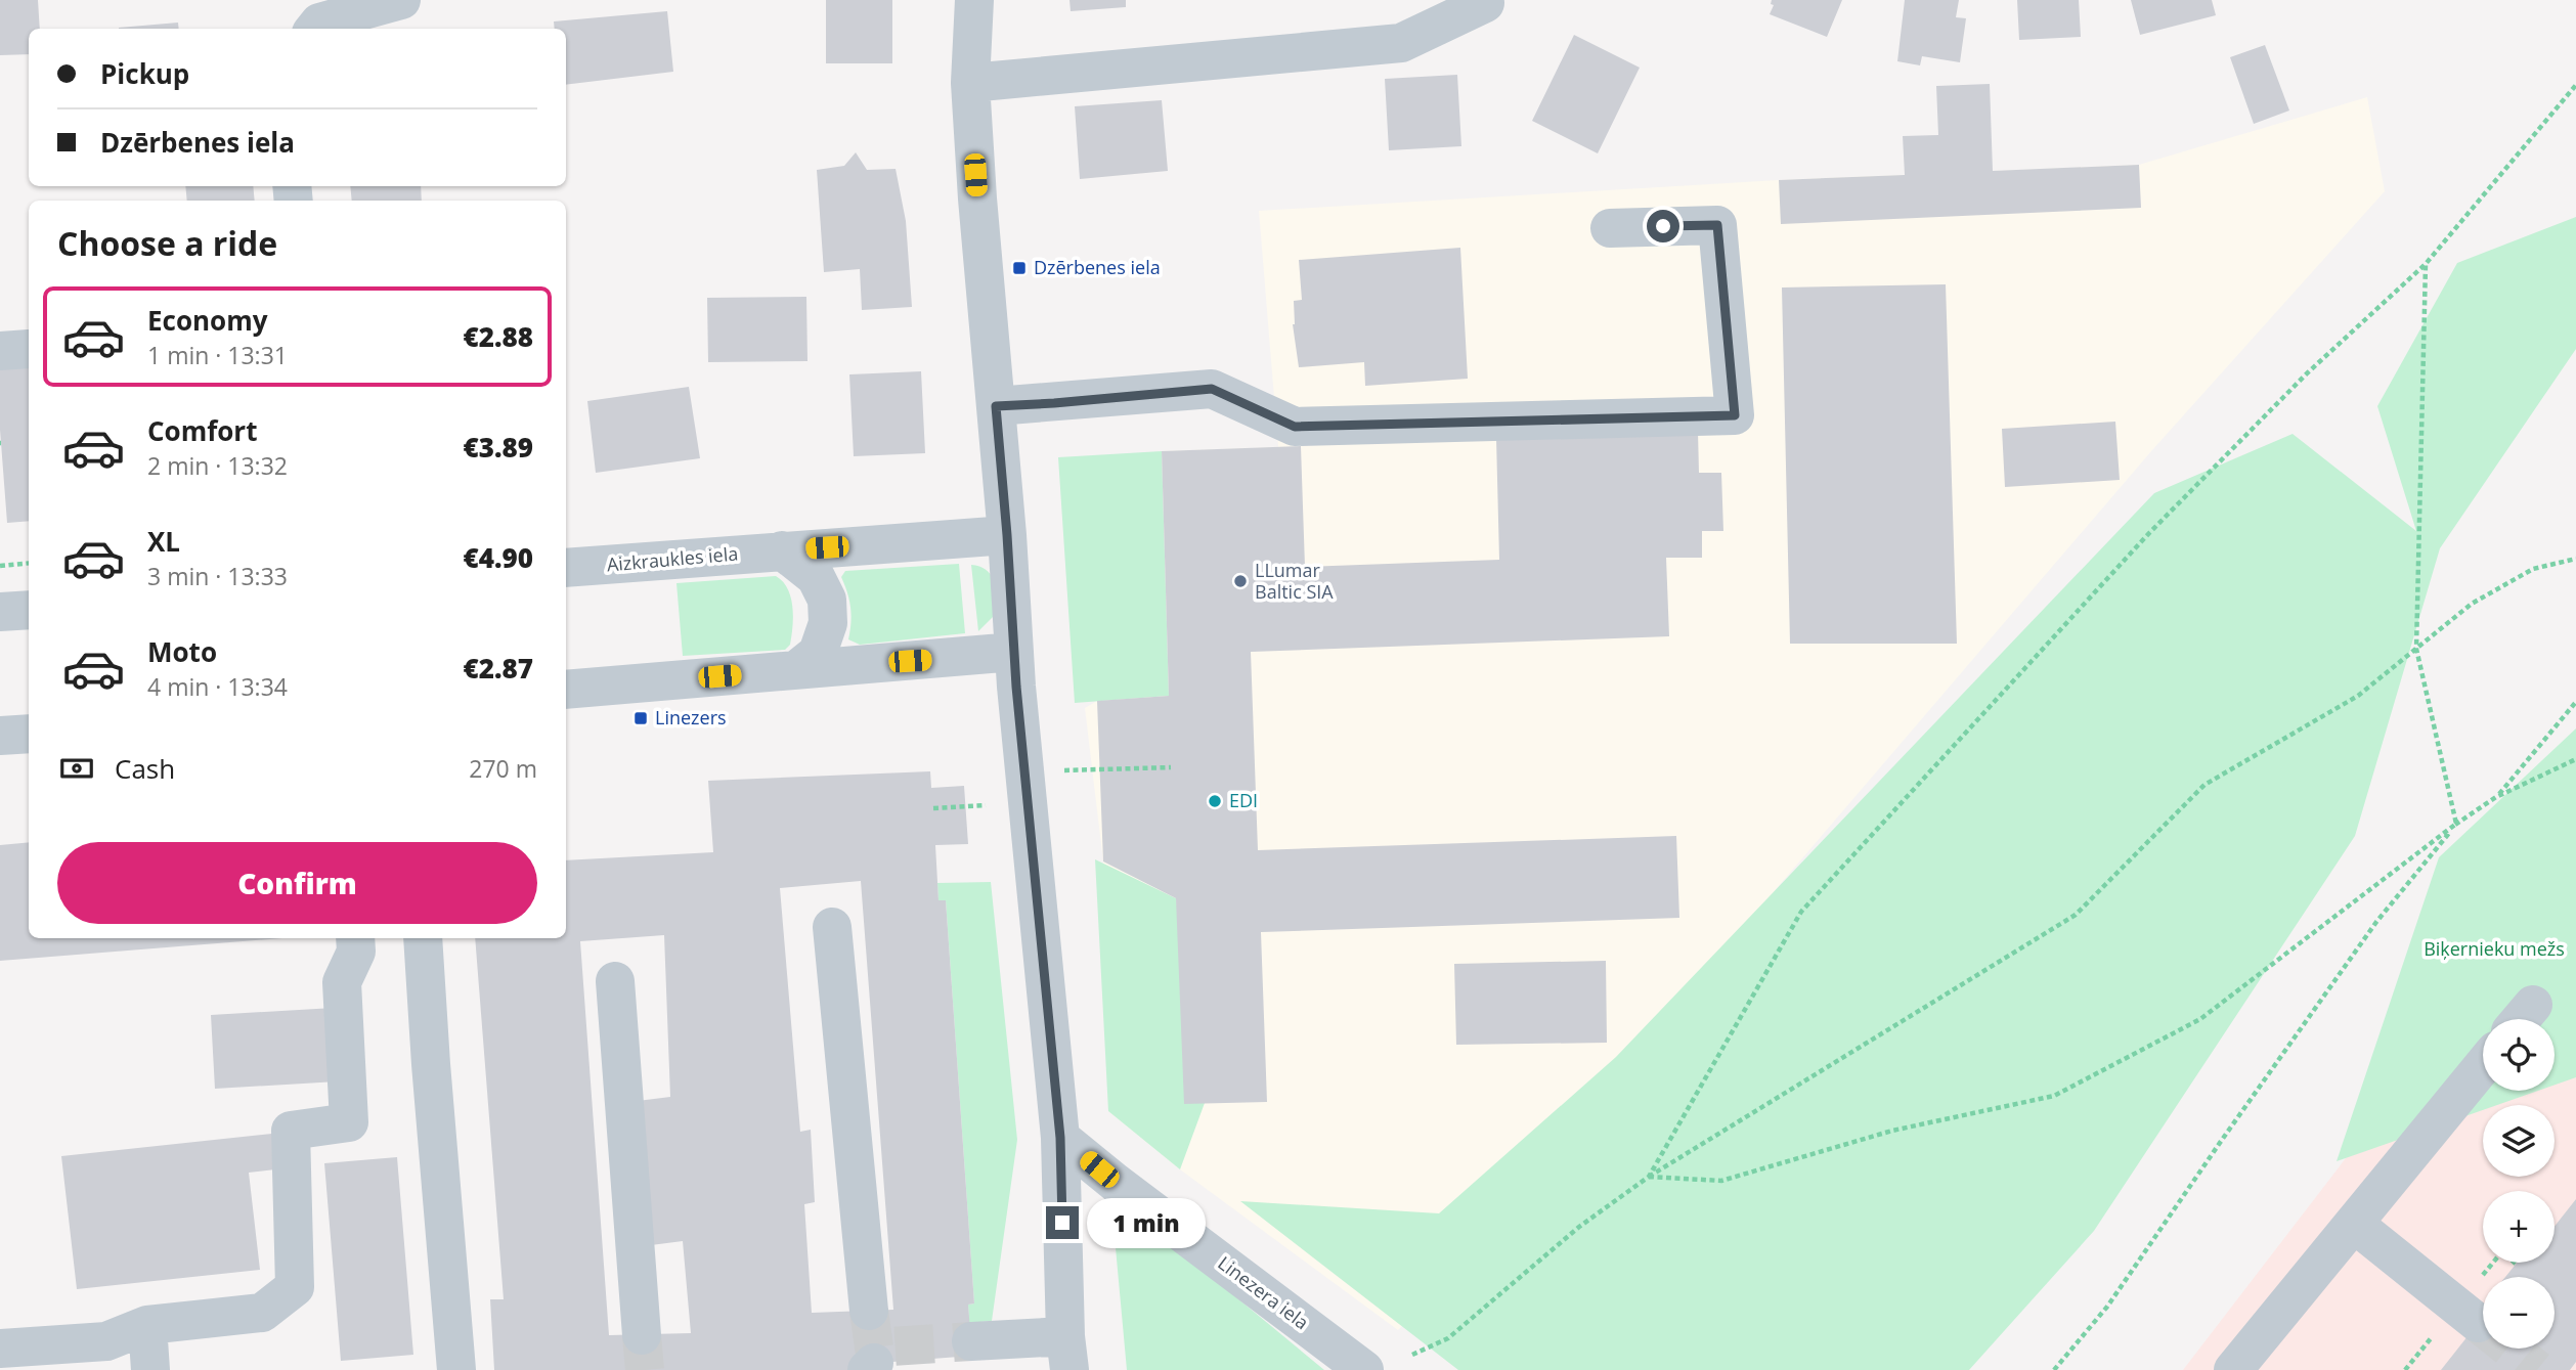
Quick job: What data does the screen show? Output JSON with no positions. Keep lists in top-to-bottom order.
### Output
{
  "streets": {
    "street": ["Aizkraukles iela", "Linezera iela"]
  },
  "parks": ["Biķernieku mežs"],
  "places": {
    "transit": ["Dzērbenes iela", "Linezers"],
    "other": ["LLumar Baltic SIA", "EDI"]
  },
  "page": {
    "banner": ["Pickup", "Dzērbenes iela"],
    "heading": "Choose a ride",
    "list": [
      {
        "name": "Economy",
        "note": "1 min · 13:31",
        "value": "€2.88"
      },
      {
        "name": "Comfort",
        "note": "2 min · 13:32",
        "value": "€3.89"
      },
      {
        "name": "XL",
        "note": "3 min · 13:33",
        "value": "€4.90"
      },
      {
        "name": "Moto",
        "note": "4 min · 13:34",
        "value": "€2.87"
      }
    ],
    "pay": ["Cash", "270 m"],
    "buttons": "Confirm",
    "map_buttons": ["+", "−"],
    "bubble": "1 min"
  }
}
